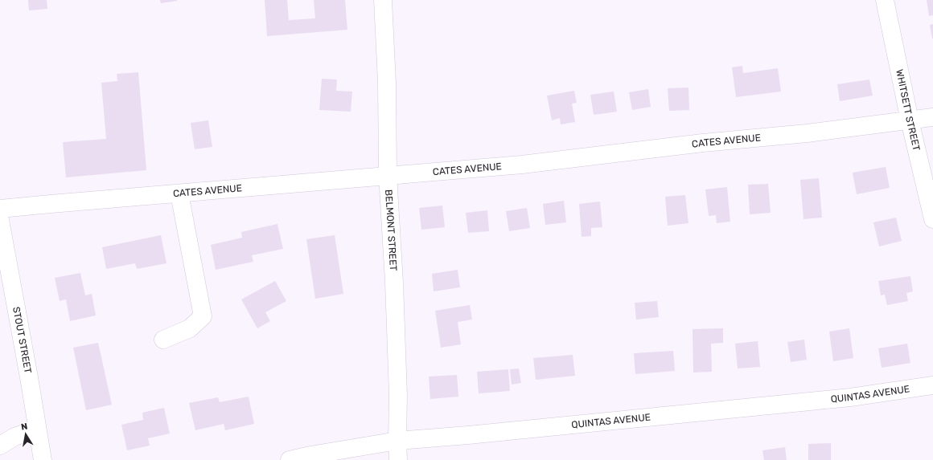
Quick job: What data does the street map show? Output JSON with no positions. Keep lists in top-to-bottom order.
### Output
{
  "streets": {
    "street": [
      "WHITSETT STREET",
      "CATES AVENUE",
      "BELMONT STREET",
      "STOUT STREET",
      "QUINTAS AVENUE"
    ]
  },
  "crossings": [
    ["WHITSETT STREET", "CATES AVENUE"],
    ["CATES AVENUE", "BELMONT STREET"],
    ["BELMONT STREET", "QUINTAS AVENUE"]
  ],
  "north": "top"
}
